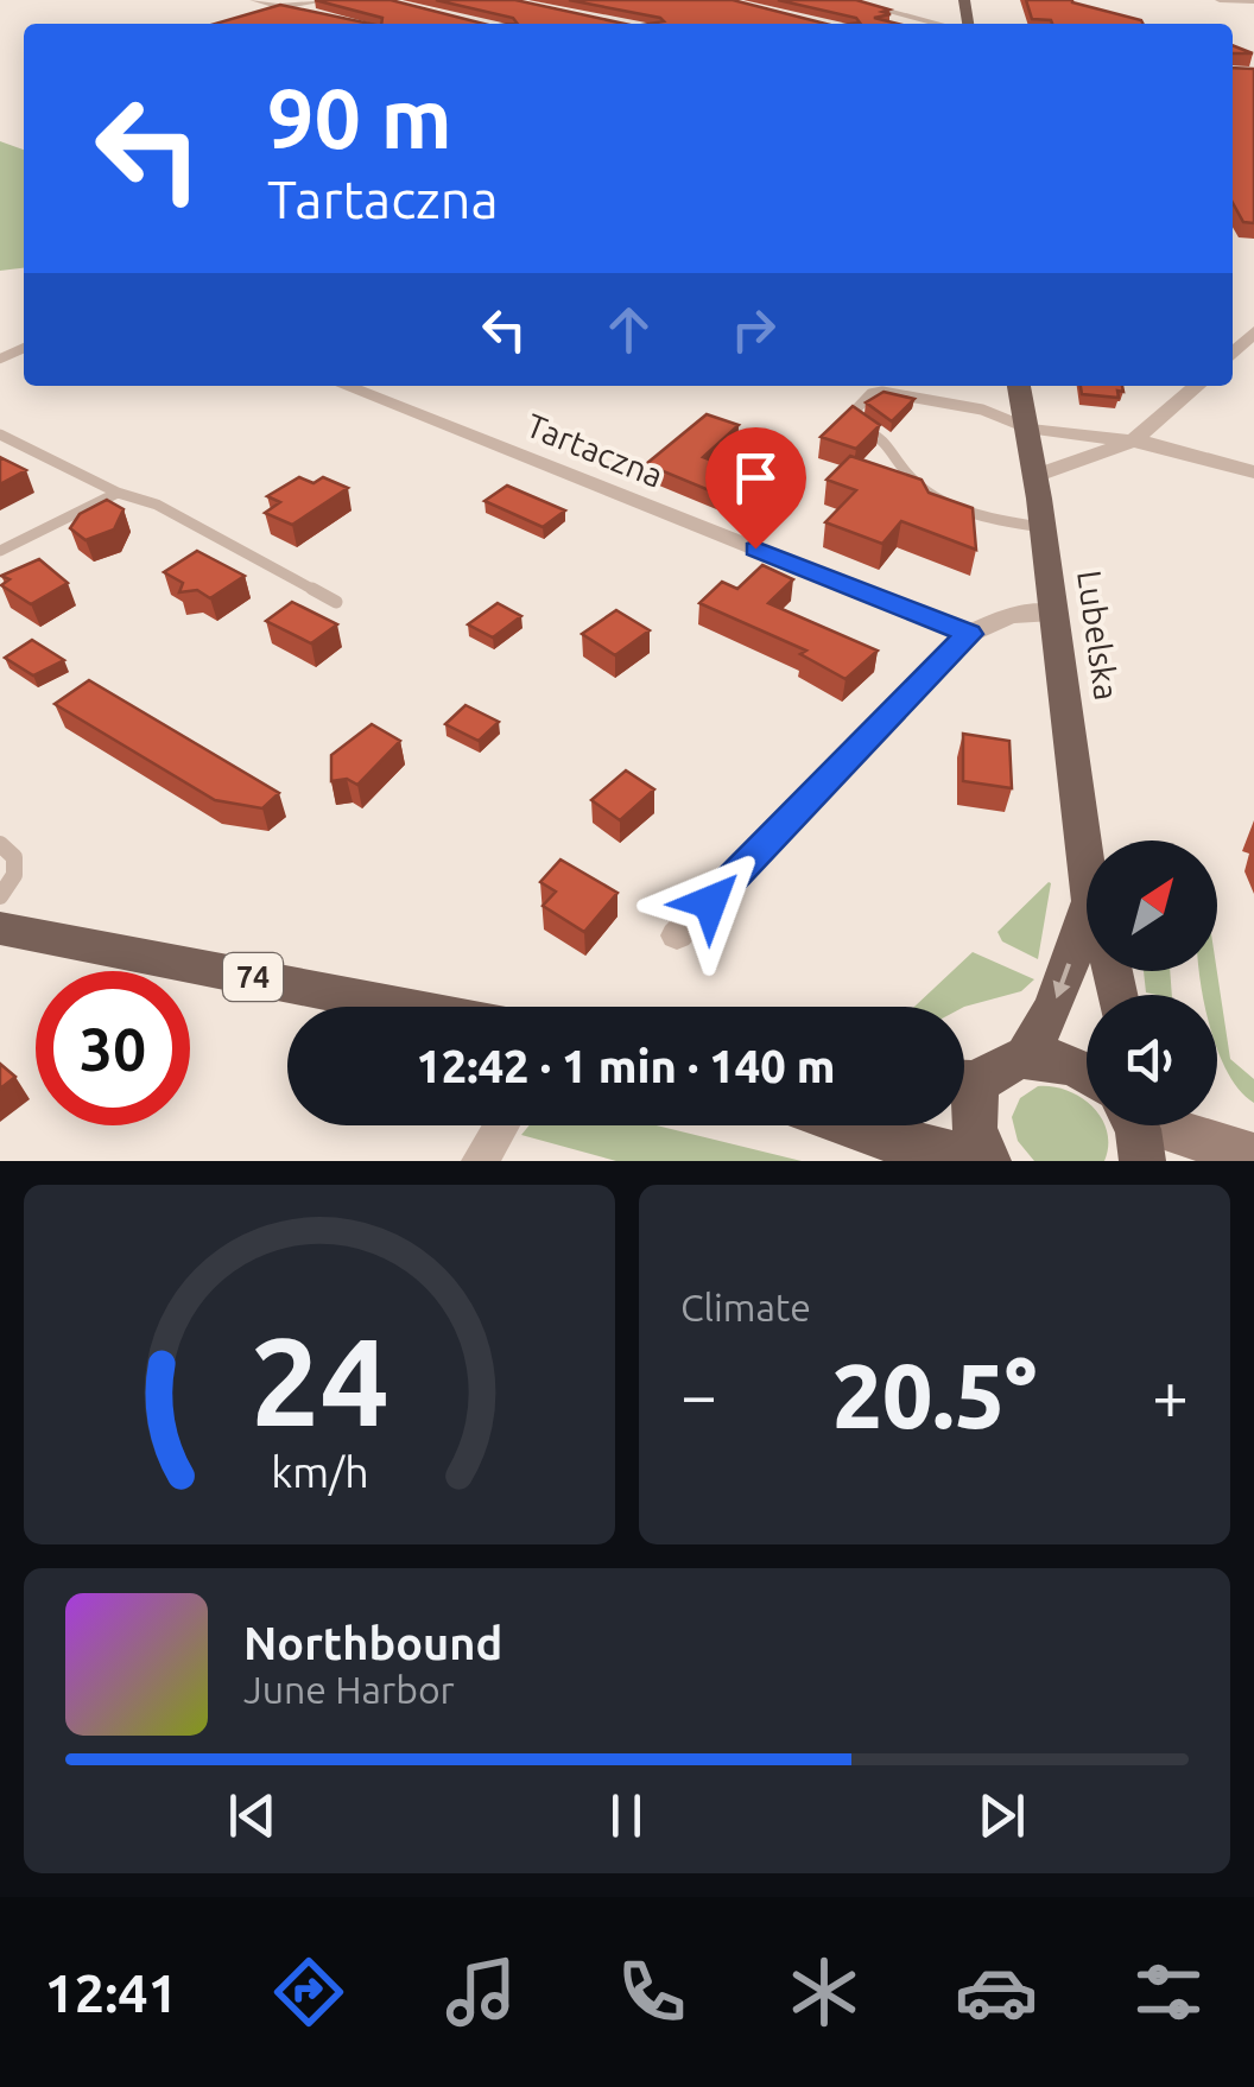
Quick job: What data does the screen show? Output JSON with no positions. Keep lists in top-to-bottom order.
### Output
{
  "streets": {
    "main road": ["Lubelska", "74"],
    "street": ["Tartaczna"]
  },
  "north": "top right",
  "page": {
    "turn": ["90 m", "Tartaczna"],
    "limit": "30",
    "trip": "12:42 · 1 min · 140 m",
    "tile": "Climate",
    "heat": ["−", "20.5°", "+"],
    "song": ["Northbound", "June Harbor"],
    "tabs": "12:41",
    "gauge": ["24", "km/h"]
  }
}
